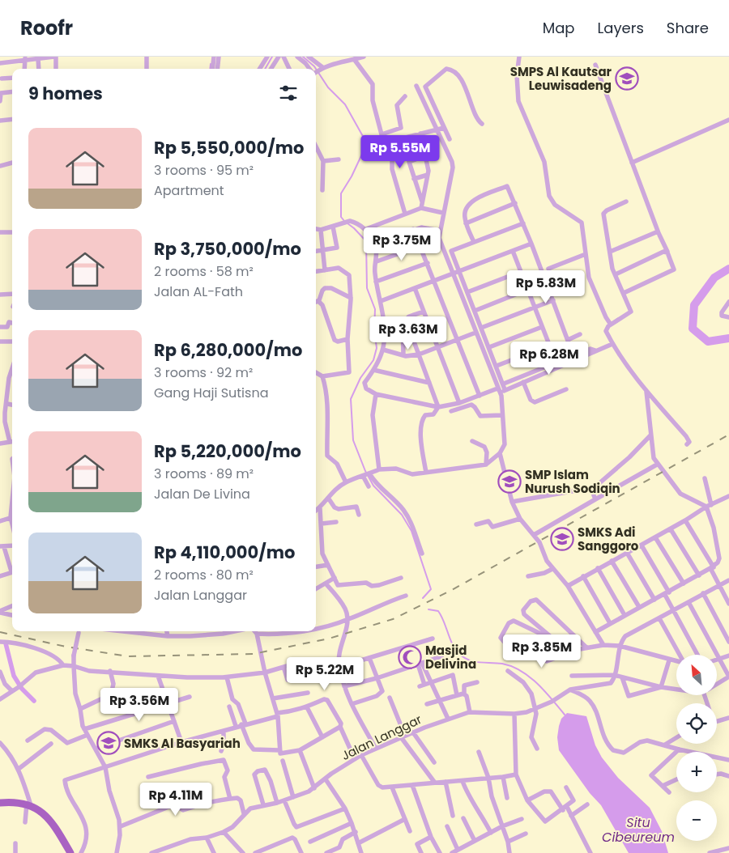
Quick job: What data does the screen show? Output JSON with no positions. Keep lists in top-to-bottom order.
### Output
{
  "streets": {
    "street": ["Jalan Langgar"]
  },
  "water": ["Situ Cibeureum"],
  "places": {
    "school or university": [
      "SMPS Al Kautsar Leuwisadeng",
      "SMP Islam Nurush Sodiqin",
      "SMKS Adi Sanggoro",
      "SMKS Al Basyariah"
    ],
    "mosque": ["Masjid Delivina"]
  },
  "north": "top left",
  "page": {
    "header": "Roofr",
    "nav": ["Map", "Layers", "Share"],
    "heading": "9 homes",
    "list": [
      {
        "name": "Rp 5,550,000/mo",
        "note": "3 rooms · 95 m² · Apartment"
      },
      {
        "name": "Rp 3,750,000/mo",
        "note": "2 rooms · 58 m² · Jalan AL-Fath"
      },
      {
        "name": "Rp 6,280,000/mo",
        "note": "3 rooms · 92 m² · Gang Haji Sutisna"
      },
      {
        "name": "Rp 5,220,000/mo",
        "note": "3 rooms · 89 m² · Jalan De Livina"
      },
      {
        "name": "Rp 4,110,000/mo",
        "note": "2 rooms · 80 m² · Jalan Langgar"
      }
    ],
    "price": [
      "Rp 5.55M",
      "Rp 3.75M",
      "Rp 5.83M",
      "Rp 3.63M",
      "Rp 6.28M",
      "Rp 3.85M",
      "Rp 5.22M",
      "Rp 3.56M",
      "Rp 4.11M"
    ],
    "map_buttons": ["+", "−"]
  }
}
